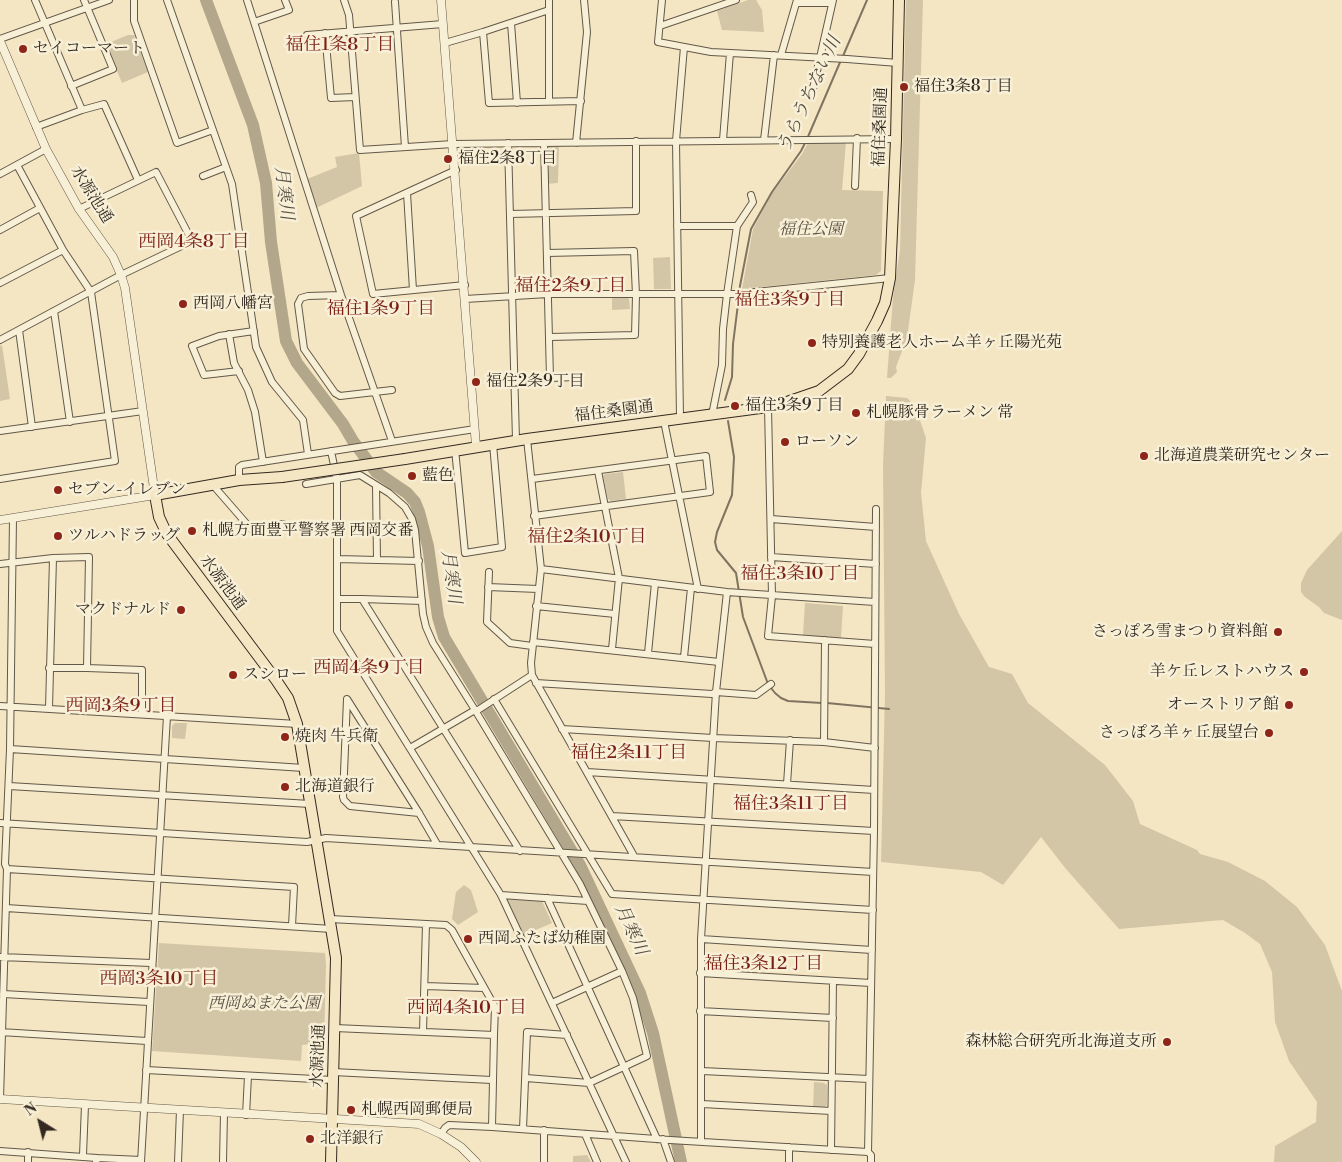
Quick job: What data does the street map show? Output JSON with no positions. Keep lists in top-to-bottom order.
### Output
{
  "streets": {
    "main road": ["福住桑園通", "水源池通"]
  },
  "crossings": [
    ["福住桑園通", "水源池通"]
  ],
  "districts": [
    "福住1条8丁目",
    "西岡4条8丁目",
    "福住2条9丁目",
    "福住3条9丁目",
    "福住1条9丁目",
    "福住2条10丁目",
    "福住3条10丁目",
    "西岡4条9丁目",
    "西岡3条9丁目",
    "福住2条11丁目",
    "福住3条11丁目",
    "福住3条12丁目",
    "西岡3条10丁目",
    "西岡4条10丁目"
  ],
  "water": ["うらうちない川", "月寒川"],
  "parks": ["福住公園", "西岡ぬまた公園"],
  "places": [
    "セイコーマート",
    "福住3条8丁目",
    "福住2条8丁目",
    "西岡八幡宮",
    "特別養護老人ホーム羊ヶ丘陽光苑",
    "福住2条9丁目",
    "福住3条9丁目",
    "札幌豚骨ラーメン 常",
    "ローソン",
    "北海道農業研究センター",
    "藍色",
    "セブン-イレブン",
    "札幌方面豊平警察署 西岡交番",
    "ツルハドラッグ",
    "マクドナルド",
    "さっぽろ雪まつり資料館",
    "羊ケ丘レストハウス",
    "スシロー",
    "オーストリア館",
    "さっぽろ羊ヶ丘展望台",
    "焼肉 牛兵衛",
    "北海道銀行",
    "西岡ふたば幼稚園",
    "森林総合研究所北海道支所",
    "札幌西岡郵便局",
    "北洋銀行"
  ],
  "north": "top left"
}
